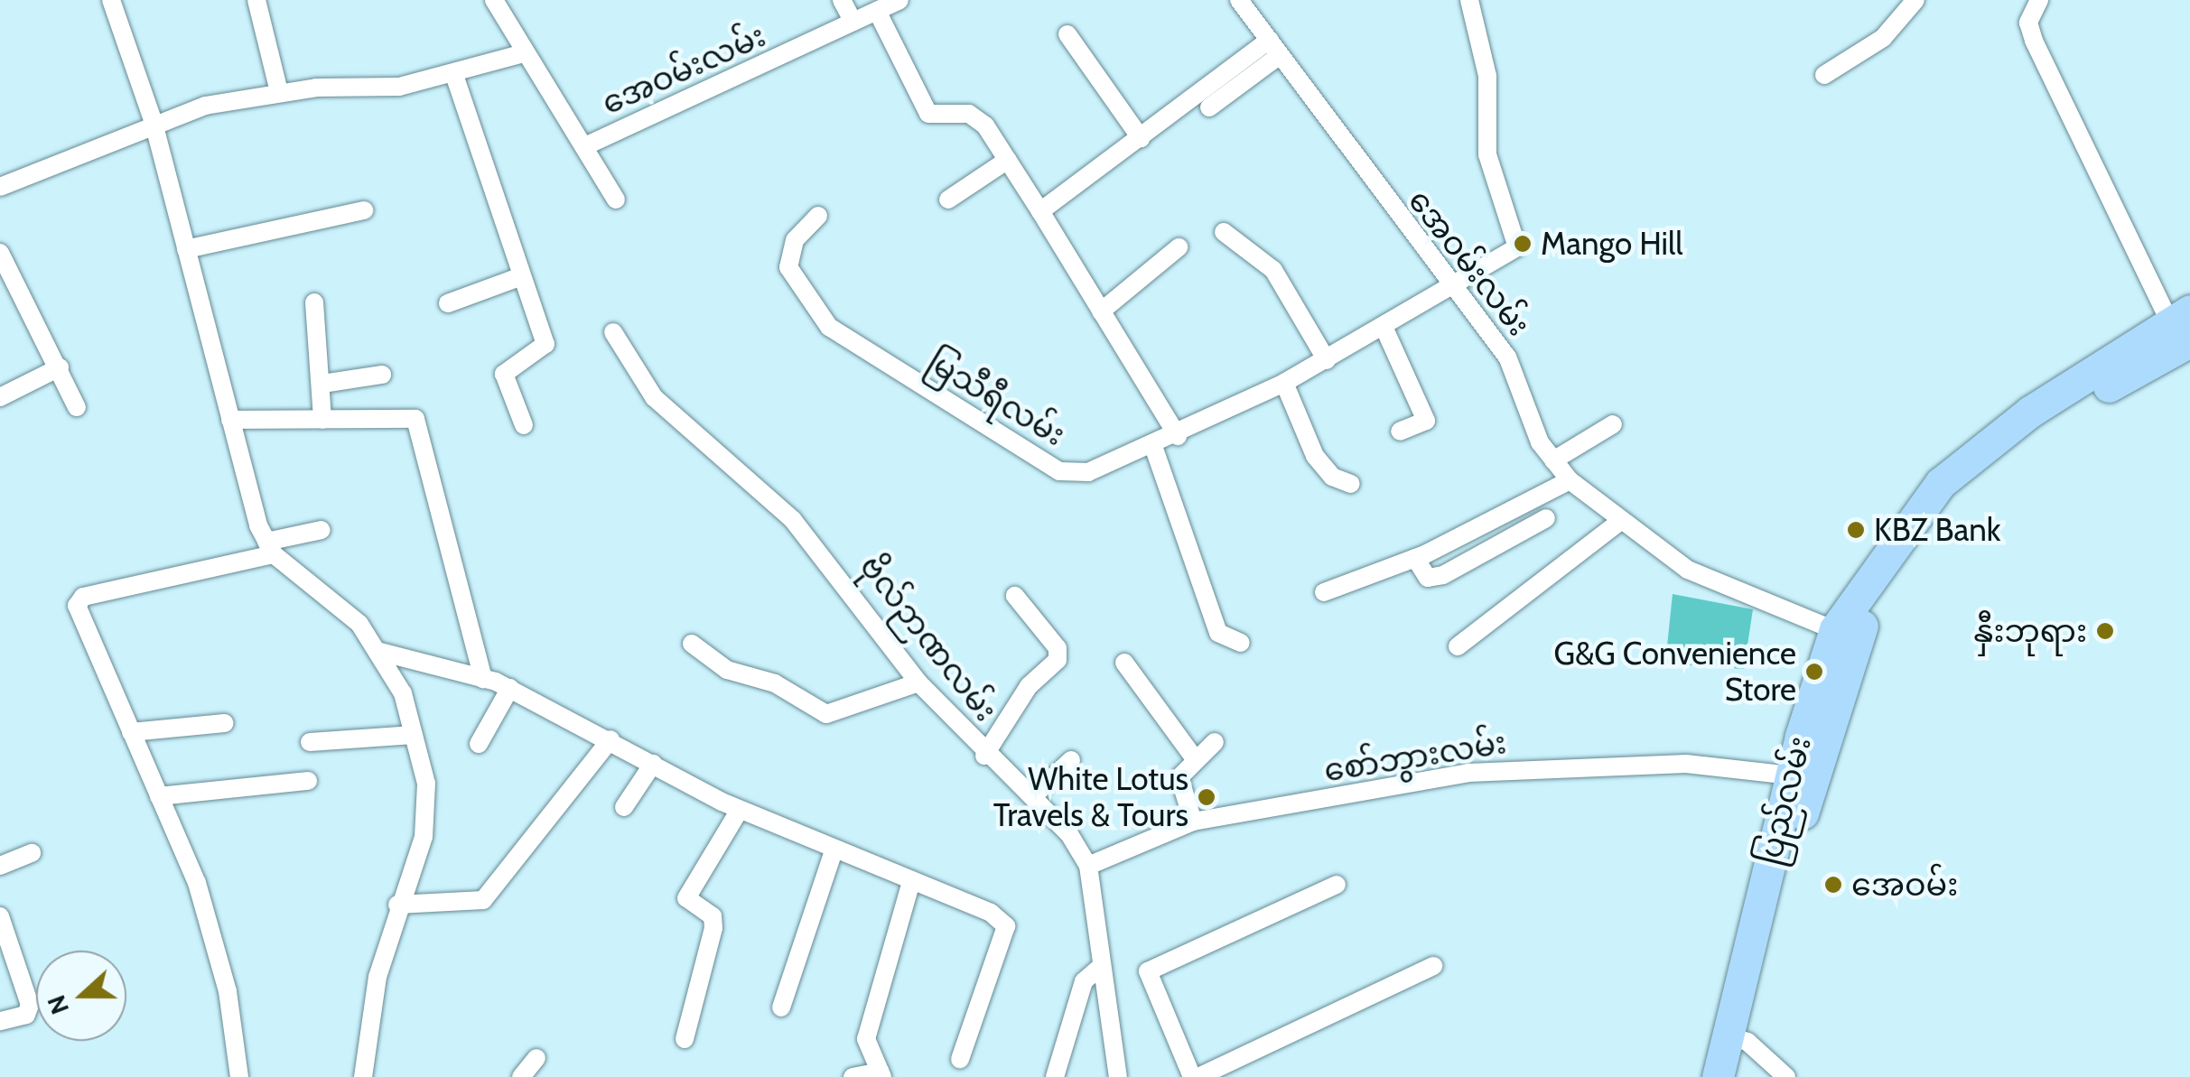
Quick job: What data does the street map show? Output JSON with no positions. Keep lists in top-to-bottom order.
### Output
{
  "streets": {
    "highway": ["ပြည်လမ်း"],
    "street": [
      "အေဝမ်းလမ်း",
      "မြသီရီလမ်း",
      "ဗိုလ်ဉာဏလမ်း",
      "စော်ဘွားလမ်း"
    ]
  },
  "crossings": [
    ["အေဝမ်းလမ်း", "မြသီရီလမ်း"],
    ["အေဝမ်းလမ်း", "ပြည်လမ်း"],
    ["ဗိုလ်ဉာဏလမ်း", "စော်ဘွားလမ်း"],
    ["စော်ဘွားလမ်း", "ပြည်လမ်း"]
  ],
  "places": [
    "Mango Hill",
    "KBZ Bank",
    "နှီးဘုရား",
    "G&G Convenience Store",
    "White Lotus Travels & Tours",
    "အေဝမ်း"
  ],
  "north": "left"
}
